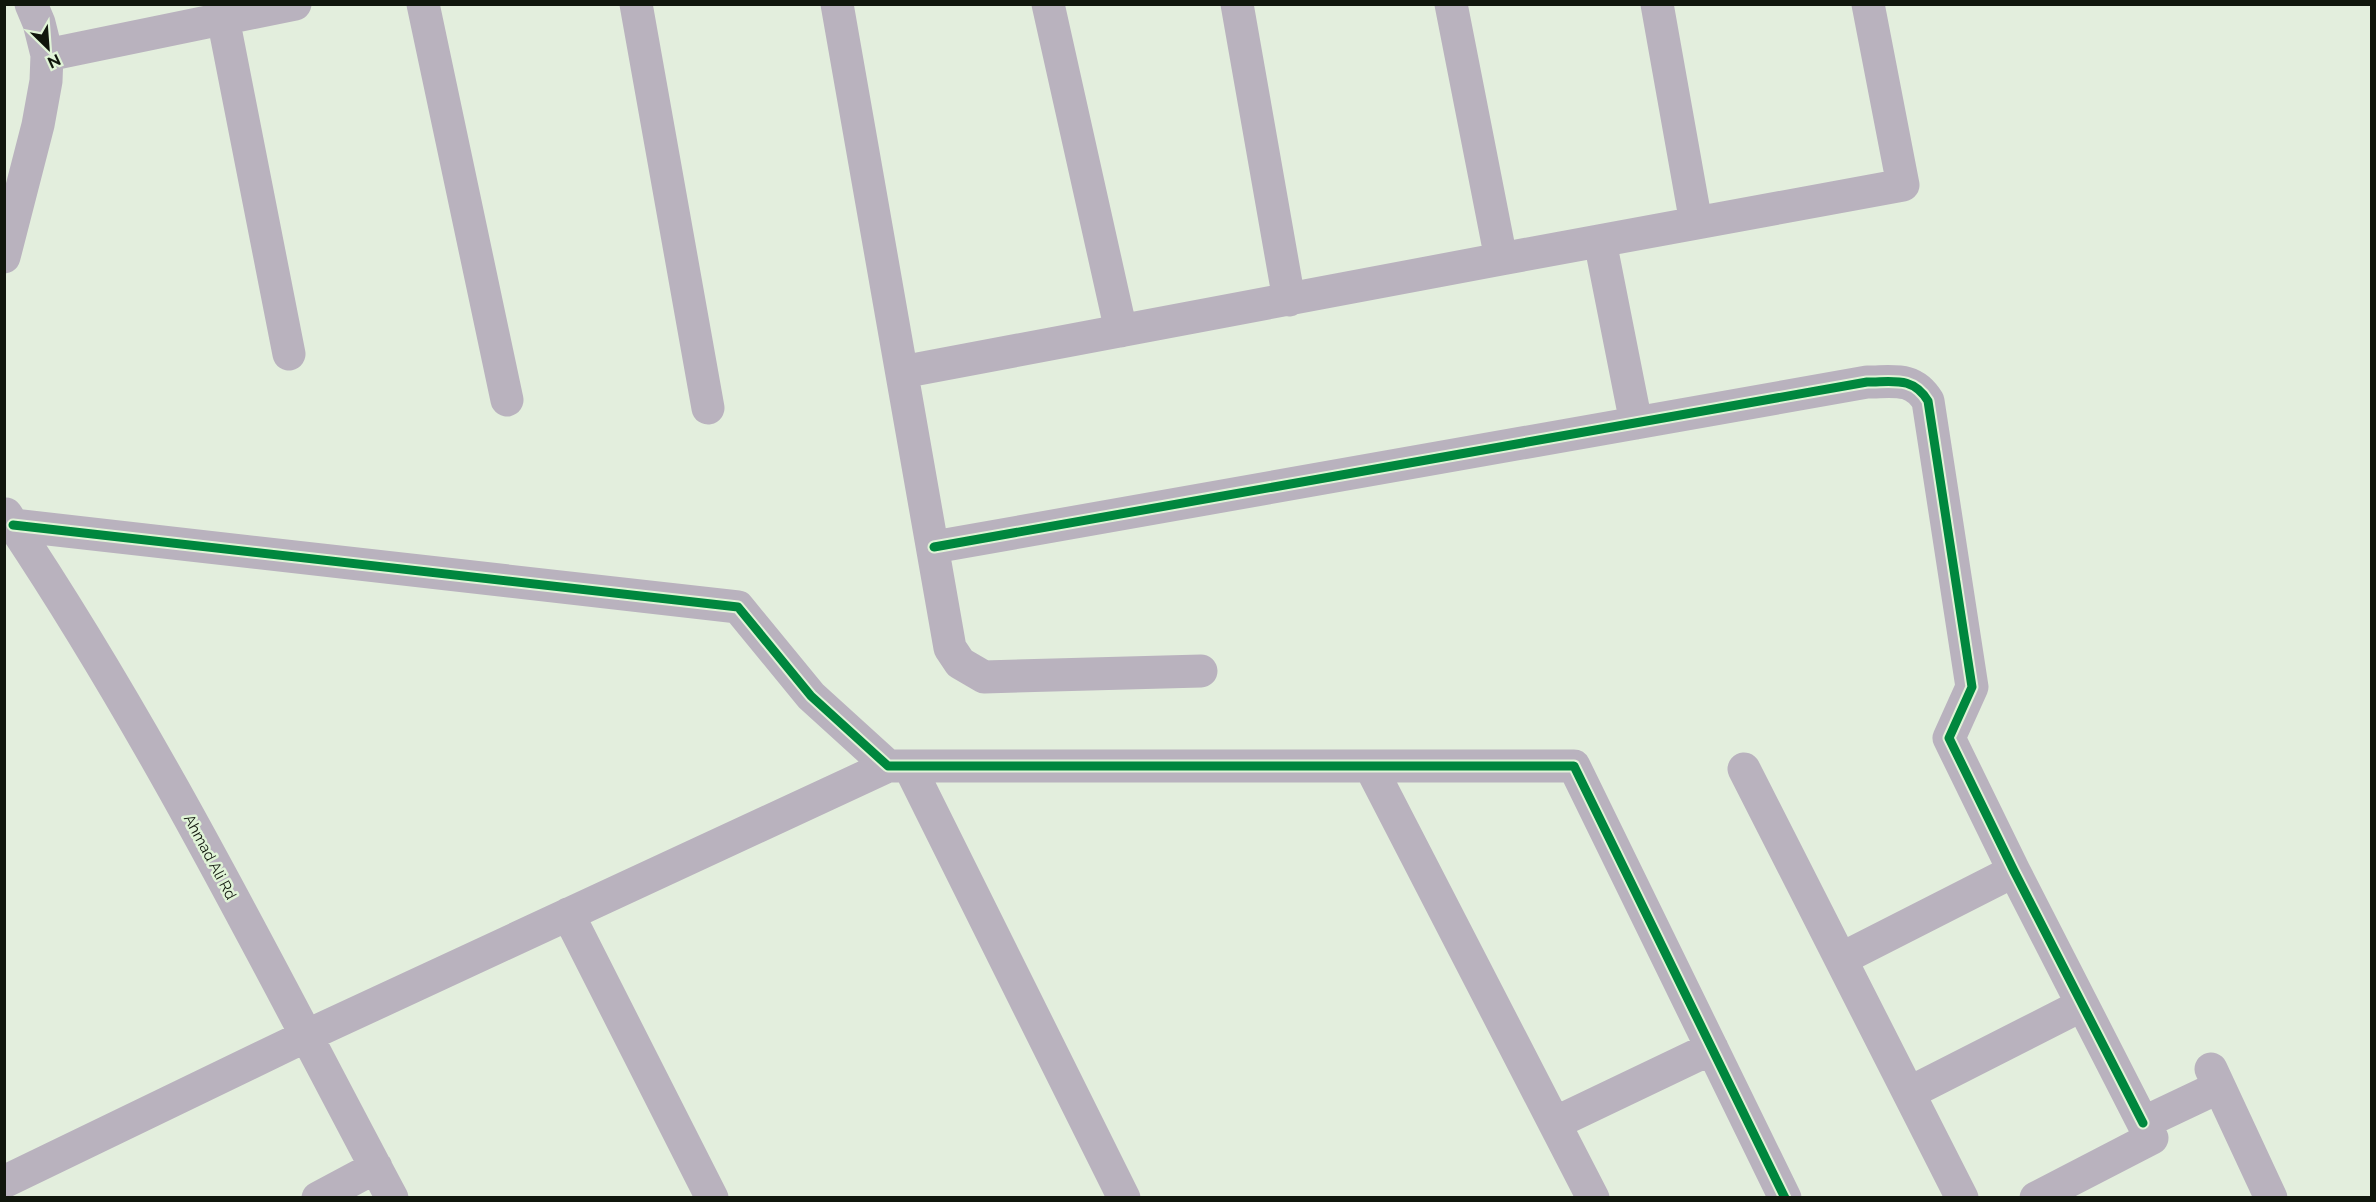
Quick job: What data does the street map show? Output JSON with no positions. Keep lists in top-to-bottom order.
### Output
{
  "streets": {
    "street": ["Ahmad Ali Rd"]
  },
  "north": "bottom right"
}
